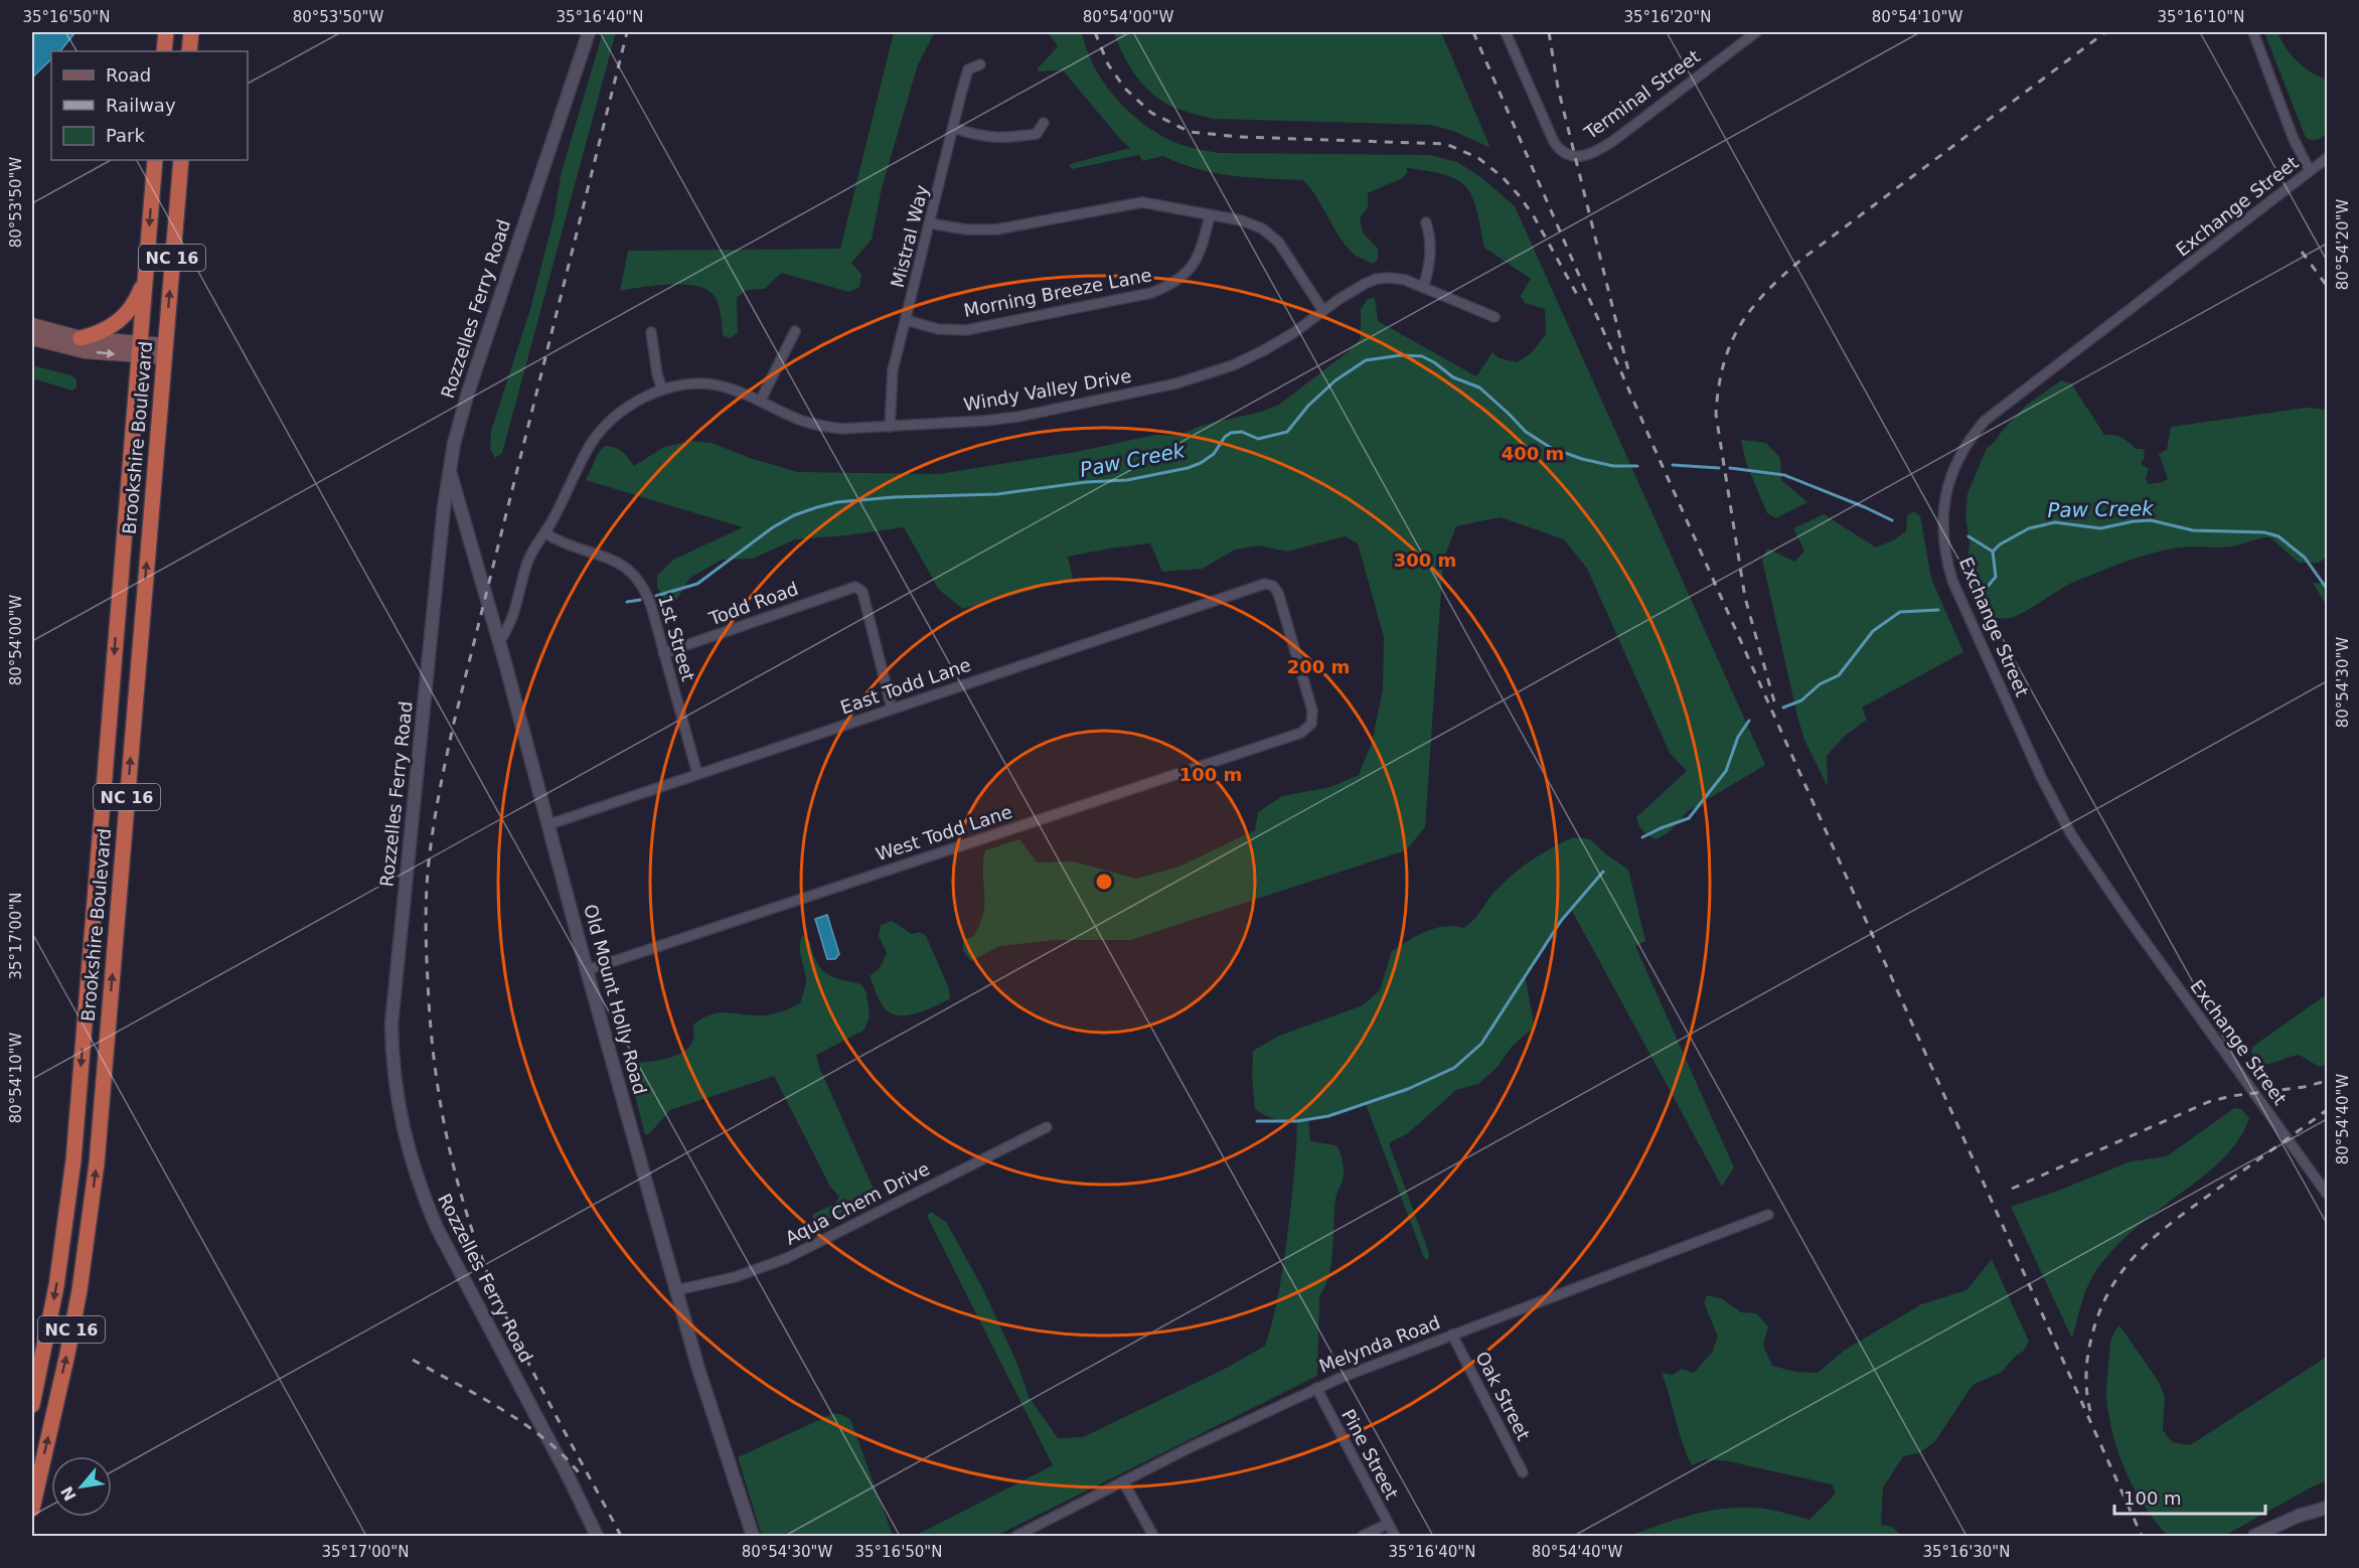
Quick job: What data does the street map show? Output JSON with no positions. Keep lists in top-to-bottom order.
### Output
{
  "streets": {
    "highway": ["NC 16", "Brookshire Boulevard"],
    "street": [
      "Terminal Street",
      "Exchange Street",
      "Mistral Way",
      "Morning Breeze Lane",
      "Rozzelles Ferry Road",
      "Windy Valley Drive",
      "Todd Road",
      "1st Street",
      "East Todd Lane",
      "West Todd Lane",
      "Old Mount Holly Road",
      "Aqua Chem Drive",
      "Melynda Road",
      "Oak Street",
      "Pine Street"
    ]
  },
  "crossings": [
    ["Mistral Way", "Morning Breeze Lane"],
    ["Mistral Way", "Windy Valley Drive"],
    ["Rozzelles Ferry Road", "Old Mount Holly Road"],
    ["Windy Valley Drive", "1st Street"],
    ["Windy Valley Drive", "Old Mount Holly Road"],
    ["Todd Road", "1st Street"],
    ["Todd Road", "East Todd Lane"],
    ["1st Street", "East Todd Lane"],
    ["East Todd Lane", "West Todd Lane"],
    ["East Todd Lane", "Old Mount Holly Road"],
    ["West Todd Lane", "Old Mount Holly Road"],
    ["Old Mount Holly Road", "Aqua Chem Drive"],
    ["Melynda Road", "Oak Street"],
    ["Melynda Road", "Pine Street"]
  ],
  "water": ["Paw Creek"],
  "legend": ["Road", "Railway", "Park"],
  "scale_bar": "100 m",
  "north": "bottom left",
  "coordinates": [
    "35°16'50\"N",
    "80°53'50\"W",
    "35°16'40\"N",
    "80°54'00\"W",
    "35°16'20\"N",
    "80°54'10\"W",
    "35°16'10\"N",
    "80°54'20\"W",
    "80°54'30\"W",
    "35°17'00\"N",
    "80°54'40\"W",
    "35°16'30\"N"
  ],
  "rings": [
    "400 m",
    "300 m",
    "200 m",
    "100 m"
  ]
}
